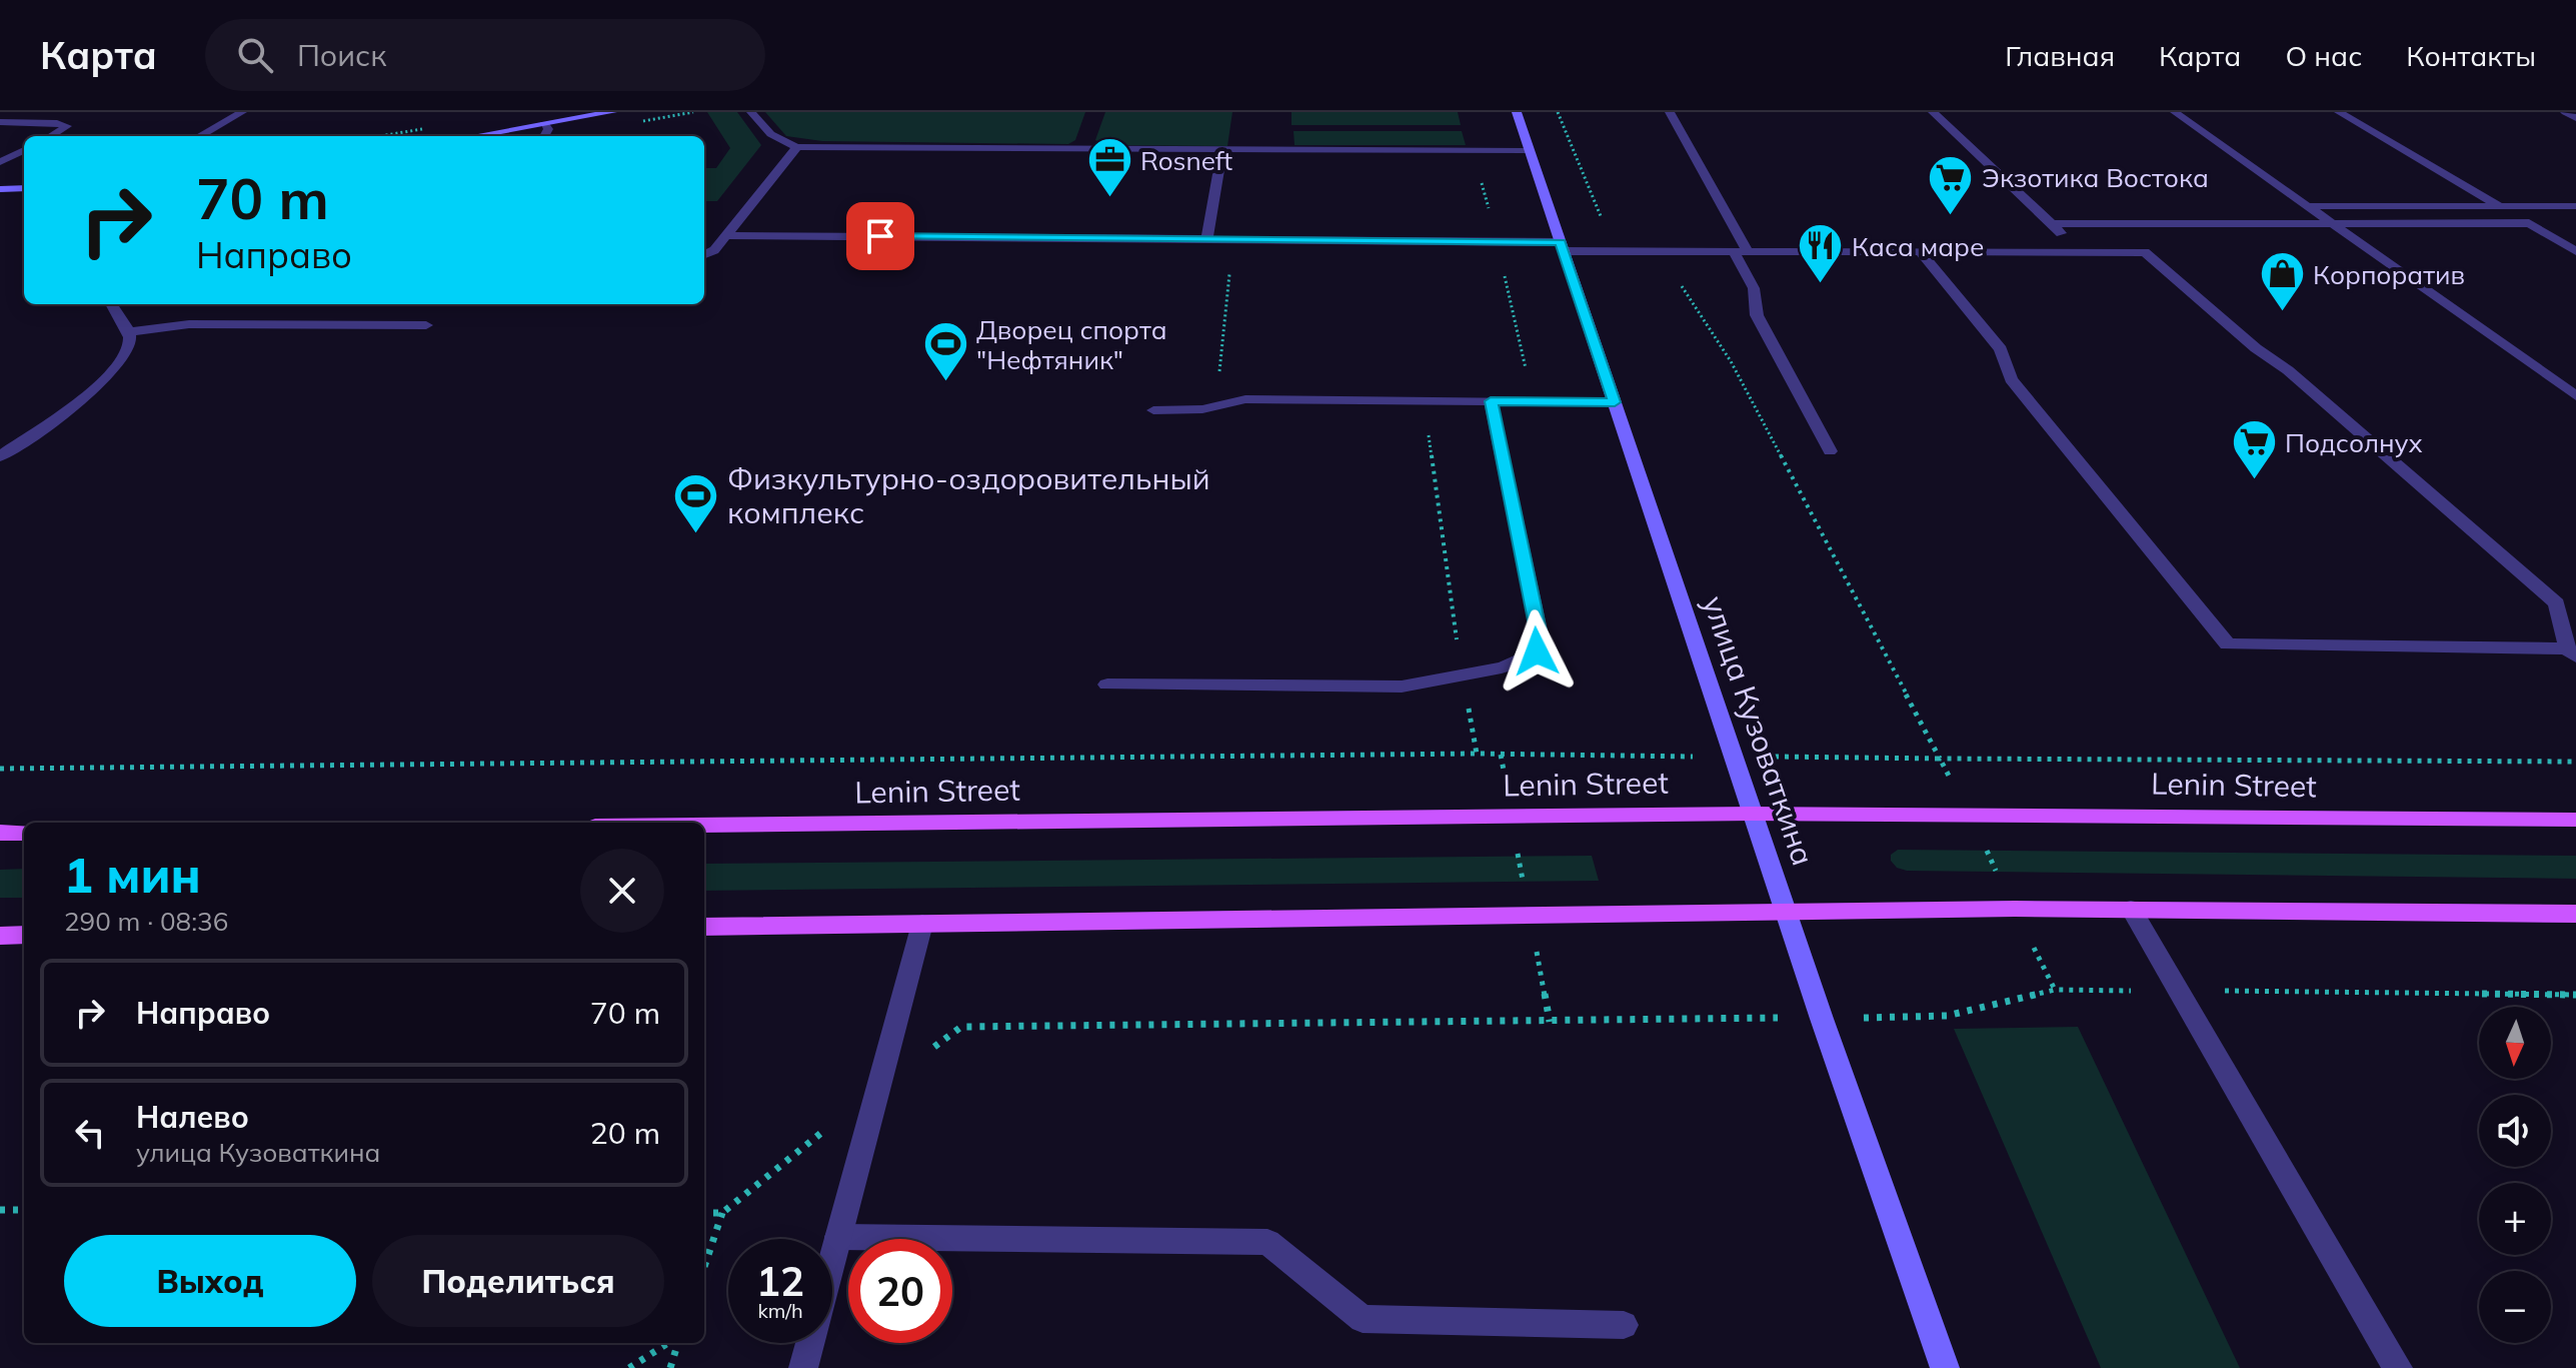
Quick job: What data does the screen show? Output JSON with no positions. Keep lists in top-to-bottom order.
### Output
{
  "streets": {
    "main road": ["улица Кузоваткина", "Lenin Street"]
  },
  "crossings": [
    ["улица Кузоваткина", "Lenin Street"]
  ],
  "places": {
    "office": ["Rosneft"],
    "supermarket": ["Экзотика Востока", "Подсолнух"],
    "restaurant": ["Каса маре"],
    "shop": ["Корпоратив"],
    "sports": ["Дворец спорта \"Нефтяник\"", "Физкультурно-оздоровительный комплекс"]
  },
  "north": "bottom",
  "page": {
    "header": "Карта",
    "search": "Поиск",
    "nav": [
      "Главная",
      "Карта",
      "О нас",
      "Контакты"
    ],
    "turn": ["70 m", "Направо"],
    "heading": ["1 мин", "290 m · 08:36"],
    "list": [
      {
        "name": "Направо",
        "value": "70 m"
      },
      {
        "name": "Налево",
        "note": "улица Кузоваткина",
        "value": "20 m"
      }
    ],
    "map_buttons": ["+", "−"],
    "buttons": ["Выход", "Поделиться"],
    "speed": "12 km/h",
    "limit": "20"
  }
}
